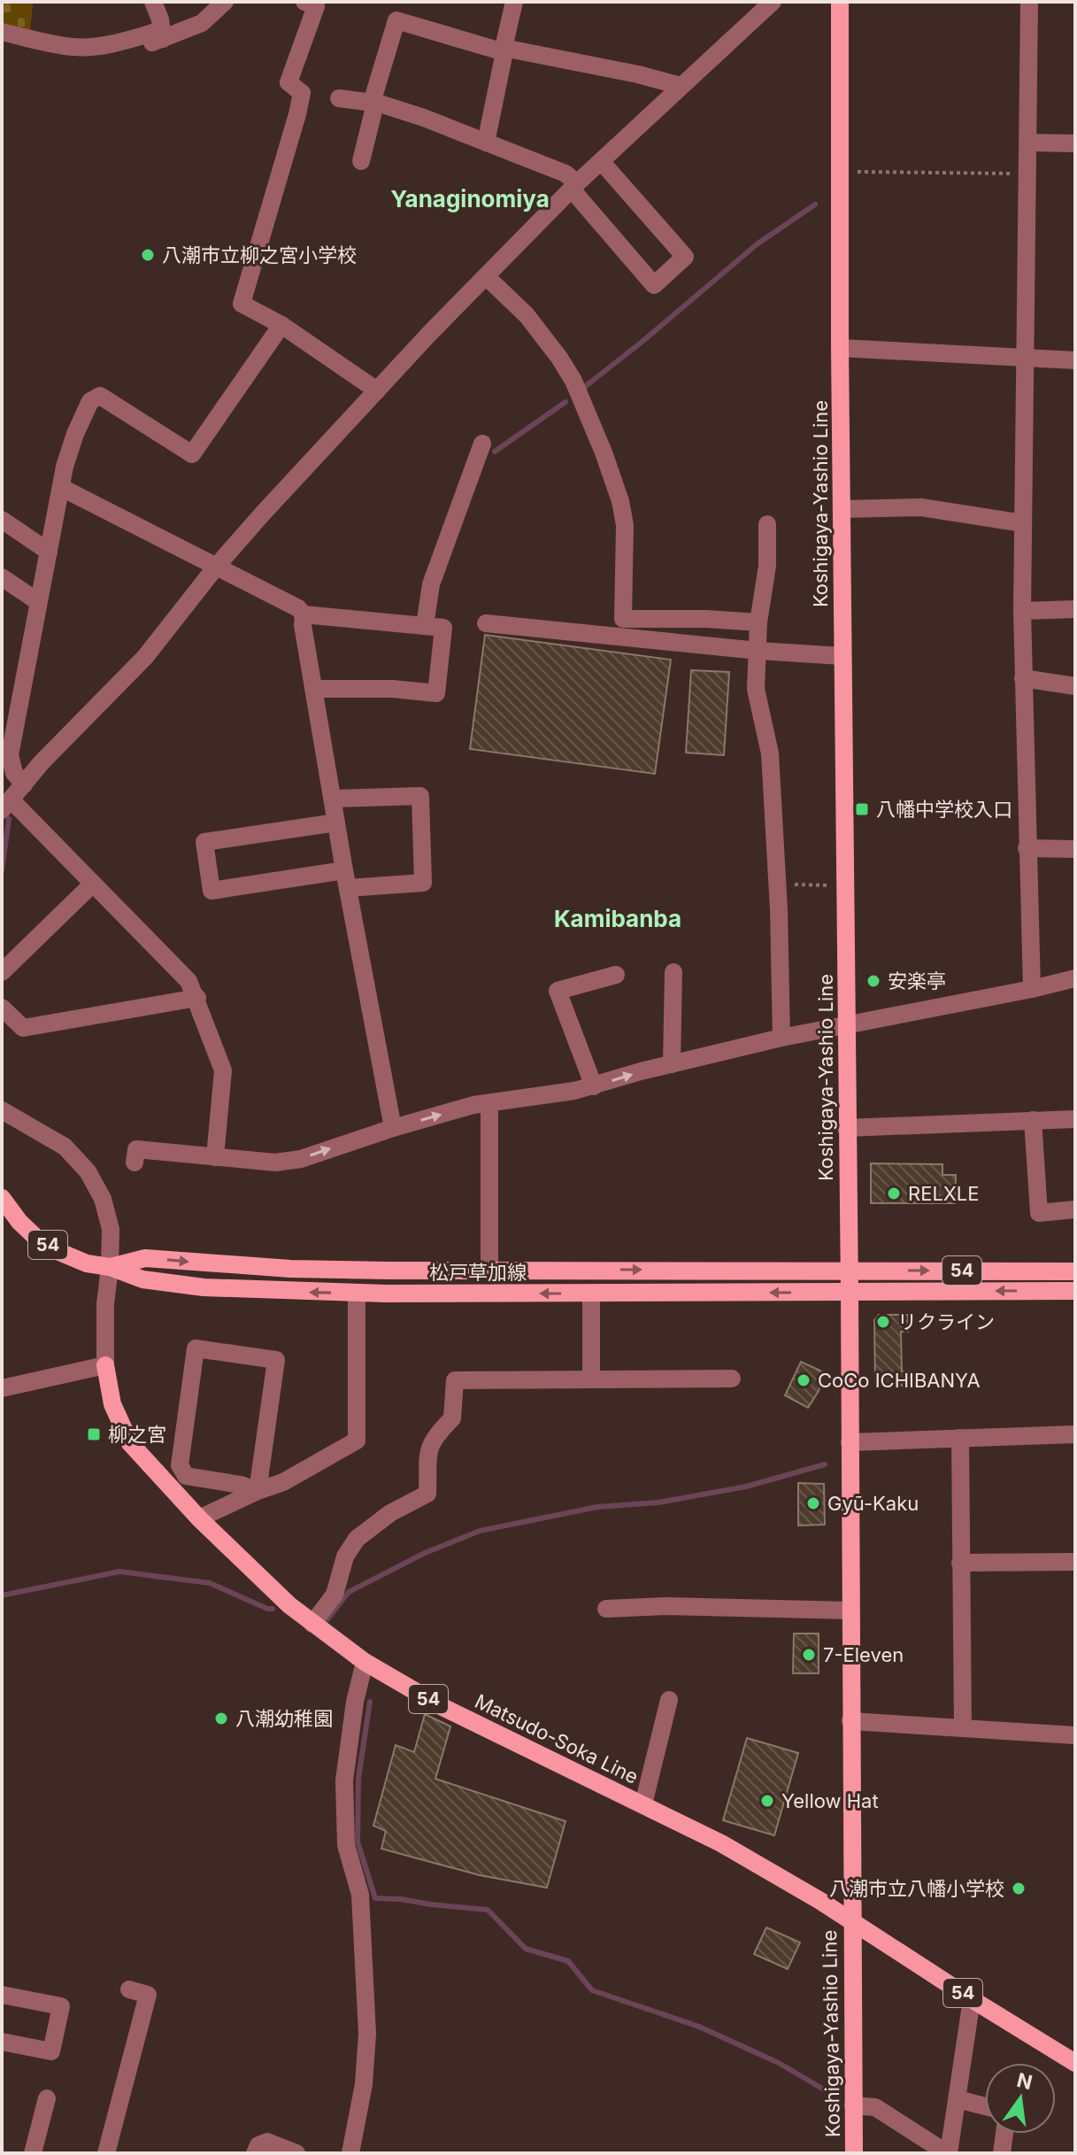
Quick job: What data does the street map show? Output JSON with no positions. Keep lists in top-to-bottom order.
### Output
{
  "streets": {
    "main road": [
      "Koshigaya-Yashio Line",
      "54",
      "松戸草加線",
      "Matsudo-Soka Line"
    ]
  },
  "crossings": [
    ["Koshigaya-Yashio Line", "54"],
    ["Koshigaya-Yashio Line", "松戸草加線"],
    ["Koshigaya-Yashio Line", "Matsudo-Soka Line"],
    ["54", "松戸草加線"]
  ],
  "districts": ["Yanaginomiya", "Kamibanba"],
  "places": {
    "other": [
      "八潮市立柳之宮小学校",
      "安楽亭",
      "RELXLE",
      "リクライン",
      "CoCo ICHIBANYA",
      "Gyū-Kaku",
      "7-Eleven",
      "八潮幼稚園",
      "Yellow Hat",
      "八潮市立八幡小学校"
    ],
    "transit": ["八幡中学校入口", "柳之宮"]
  },
  "north": "top"
}
